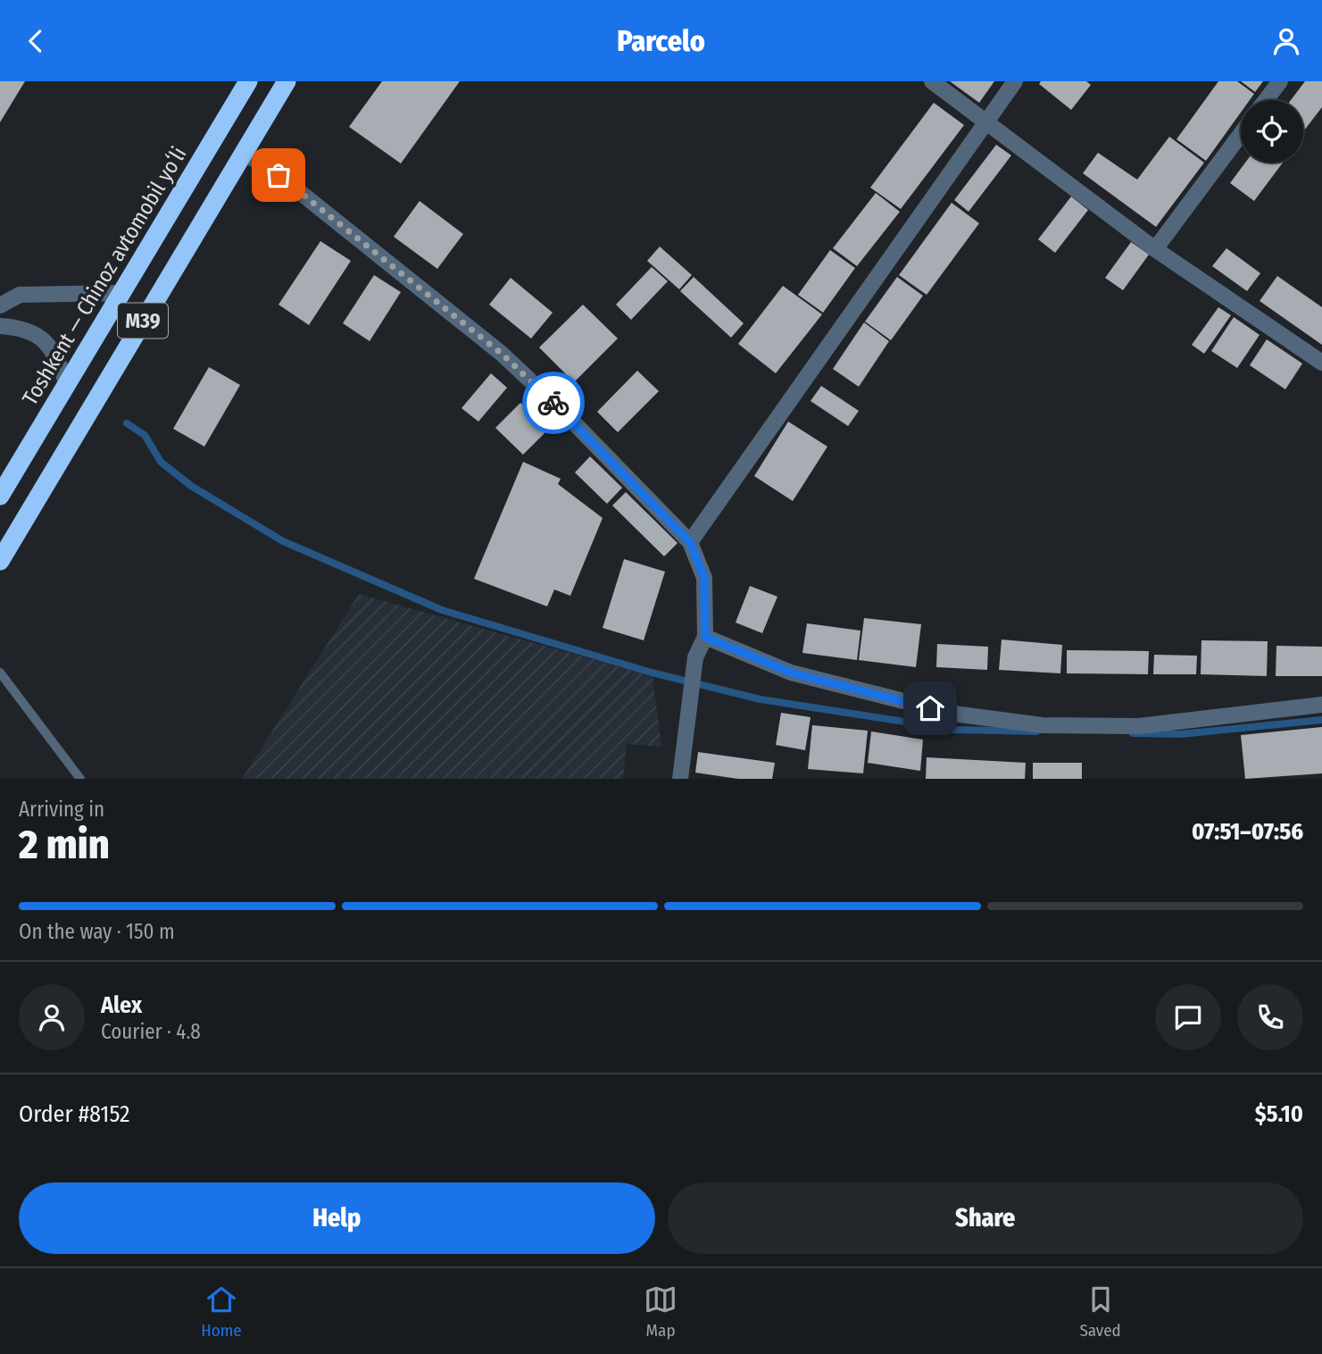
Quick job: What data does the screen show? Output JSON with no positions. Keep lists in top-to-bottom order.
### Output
{
  "streets": {
    "highway": ["Toshkent — Chinoz avtomobil yoʻli", "M39"]
  },
  "page": {
    "header": "Parcelo",
    "heading": ["2 min", "Arriving in", "07:51–07:56"],
    "panel": [
      "Alex",
      "Courier · 4.8",
      "Order #8152",
      "$5.10"
    ],
    "bar": "On the way · 150 m",
    "buttons": ["Help", "Share"],
    "tabs": ["Home", "Map", "Saved"]
  }
}
